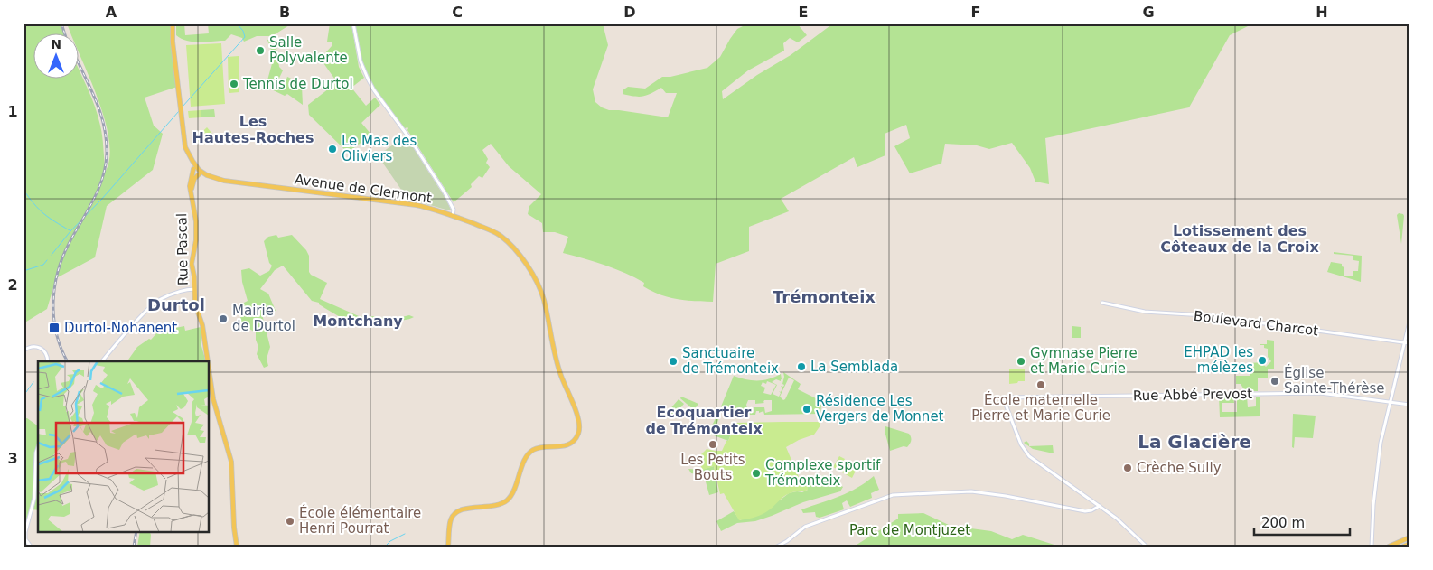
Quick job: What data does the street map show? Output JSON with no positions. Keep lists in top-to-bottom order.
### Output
{
  "streets": {
    "main road": ["Avenue de Clermont", "Rue Pascal"],
    "street": ["Boulevard Charcot", "Rue Abbé Prevost"]
  },
  "crossings": [
    ["Avenue de Clermont", "Rue Pascal"]
  ],
  "districts": [
    "Les Hautes-Roches",
    "Lotissement des Côteaux de la Croix",
    "Trémonteix",
    "Durtol",
    "Montchany",
    "Ecoquartier de Trémonteix",
    "La Glacière"
  ],
  "parks": ["Parc de Montjuzet"],
  "places": {
    "other": [
      "Salle Polyvalente",
      "Tennis de Durtol",
      "Le Mas des Oliviers",
      "Mairie de Durtol",
      "EHPAD les mélèzes",
      "Sanctuaire de Trémonteix",
      "Gymnase Pierre et Marie Curie",
      "La Semblada",
      "Église Sainte-Thérèse",
      "École maternelle Pierre et Marie Curie",
      "Résidence Les Vergers de Monnet",
      "Les Petits Bouts",
      "Crèche Sully",
      "Complexe sportif Trémonteix",
      "École élémentaire Henri Pourrat"
    ],
    "transit": ["Durtol-Nohanent"]
  },
  "scale_bar": "200 m",
  "north": "top",
  "grid": {
    "columns": [
      "A",
      "B",
      "C",
      "D",
      "E",
      "F",
      "G",
      "H"
    ],
    "rows": ["1", "2", "3"]
  }
}
